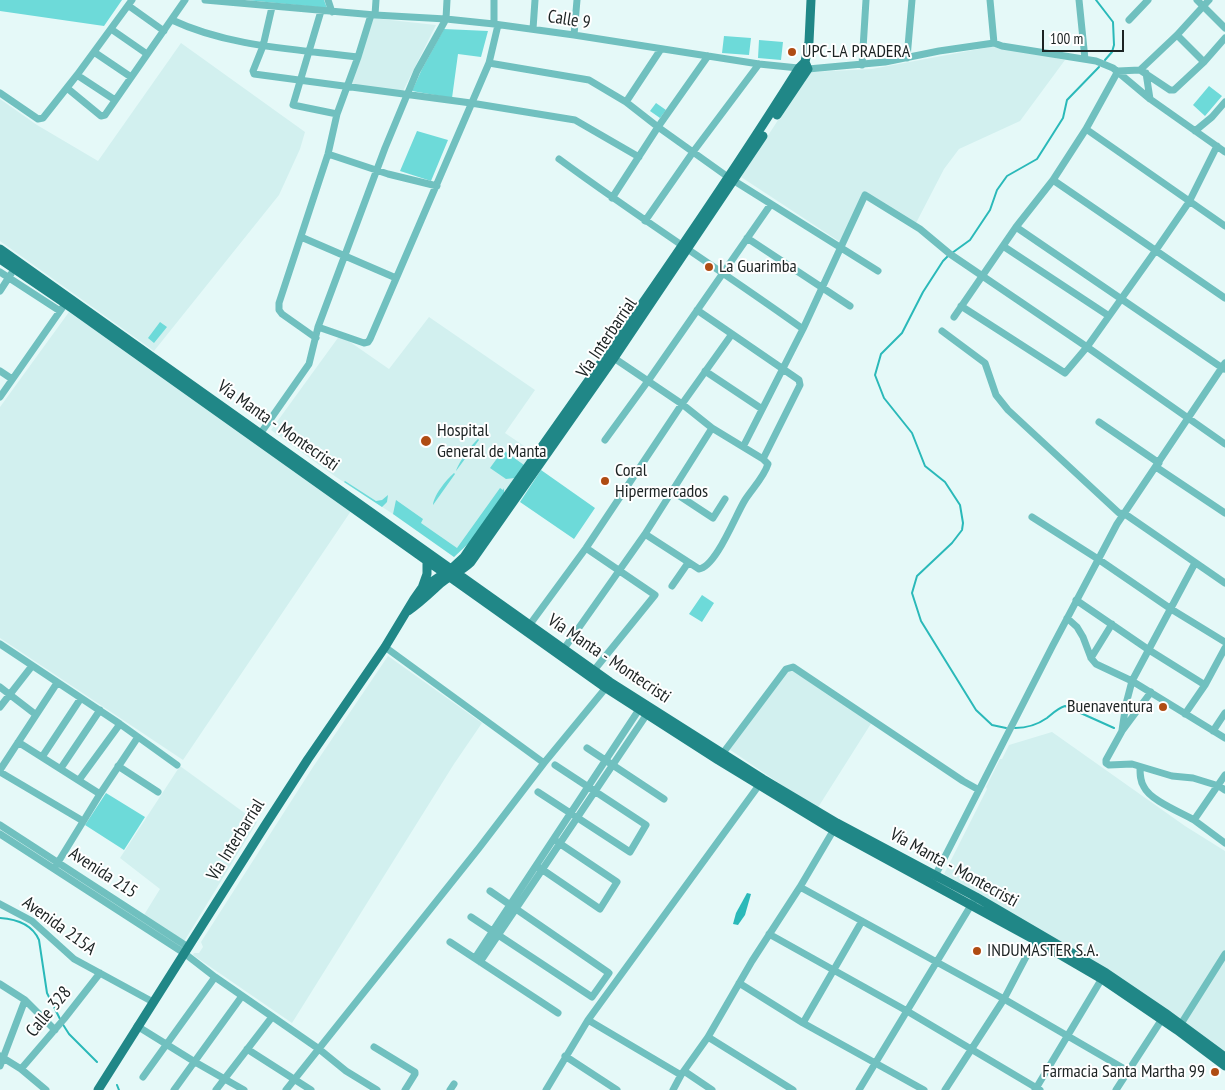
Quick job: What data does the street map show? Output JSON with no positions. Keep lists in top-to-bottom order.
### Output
{
  "streets": {
    "main road": ["Vía Interbarrial", "Vía Manta - Montecristi"],
    "street": [
      "Calle 9",
      "Avenida 215",
      "Avenida 215A",
      "Calle 328"
    ]
  },
  "crossings": [
    ["Calle 9", "Vía Interbarrial"],
    ["Vía Interbarrial", "Vía Manta - Montecristi"],
    ["Vía Interbarrial", "Avenida 215"],
    ["Vía Interbarrial", "Avenida 215A"],
    ["Avenida 215A", "Calle 328"]
  ],
  "places": [
    "UPC-LA PRADERA",
    "La Guarimba",
    "Hospital General de Manta",
    "Coral Hipermercados",
    "Buenaventura",
    "INDUMASTER S.A.",
    "Farmacia Santa Martha 99"
  ],
  "scale_bar": "100 m"
}
